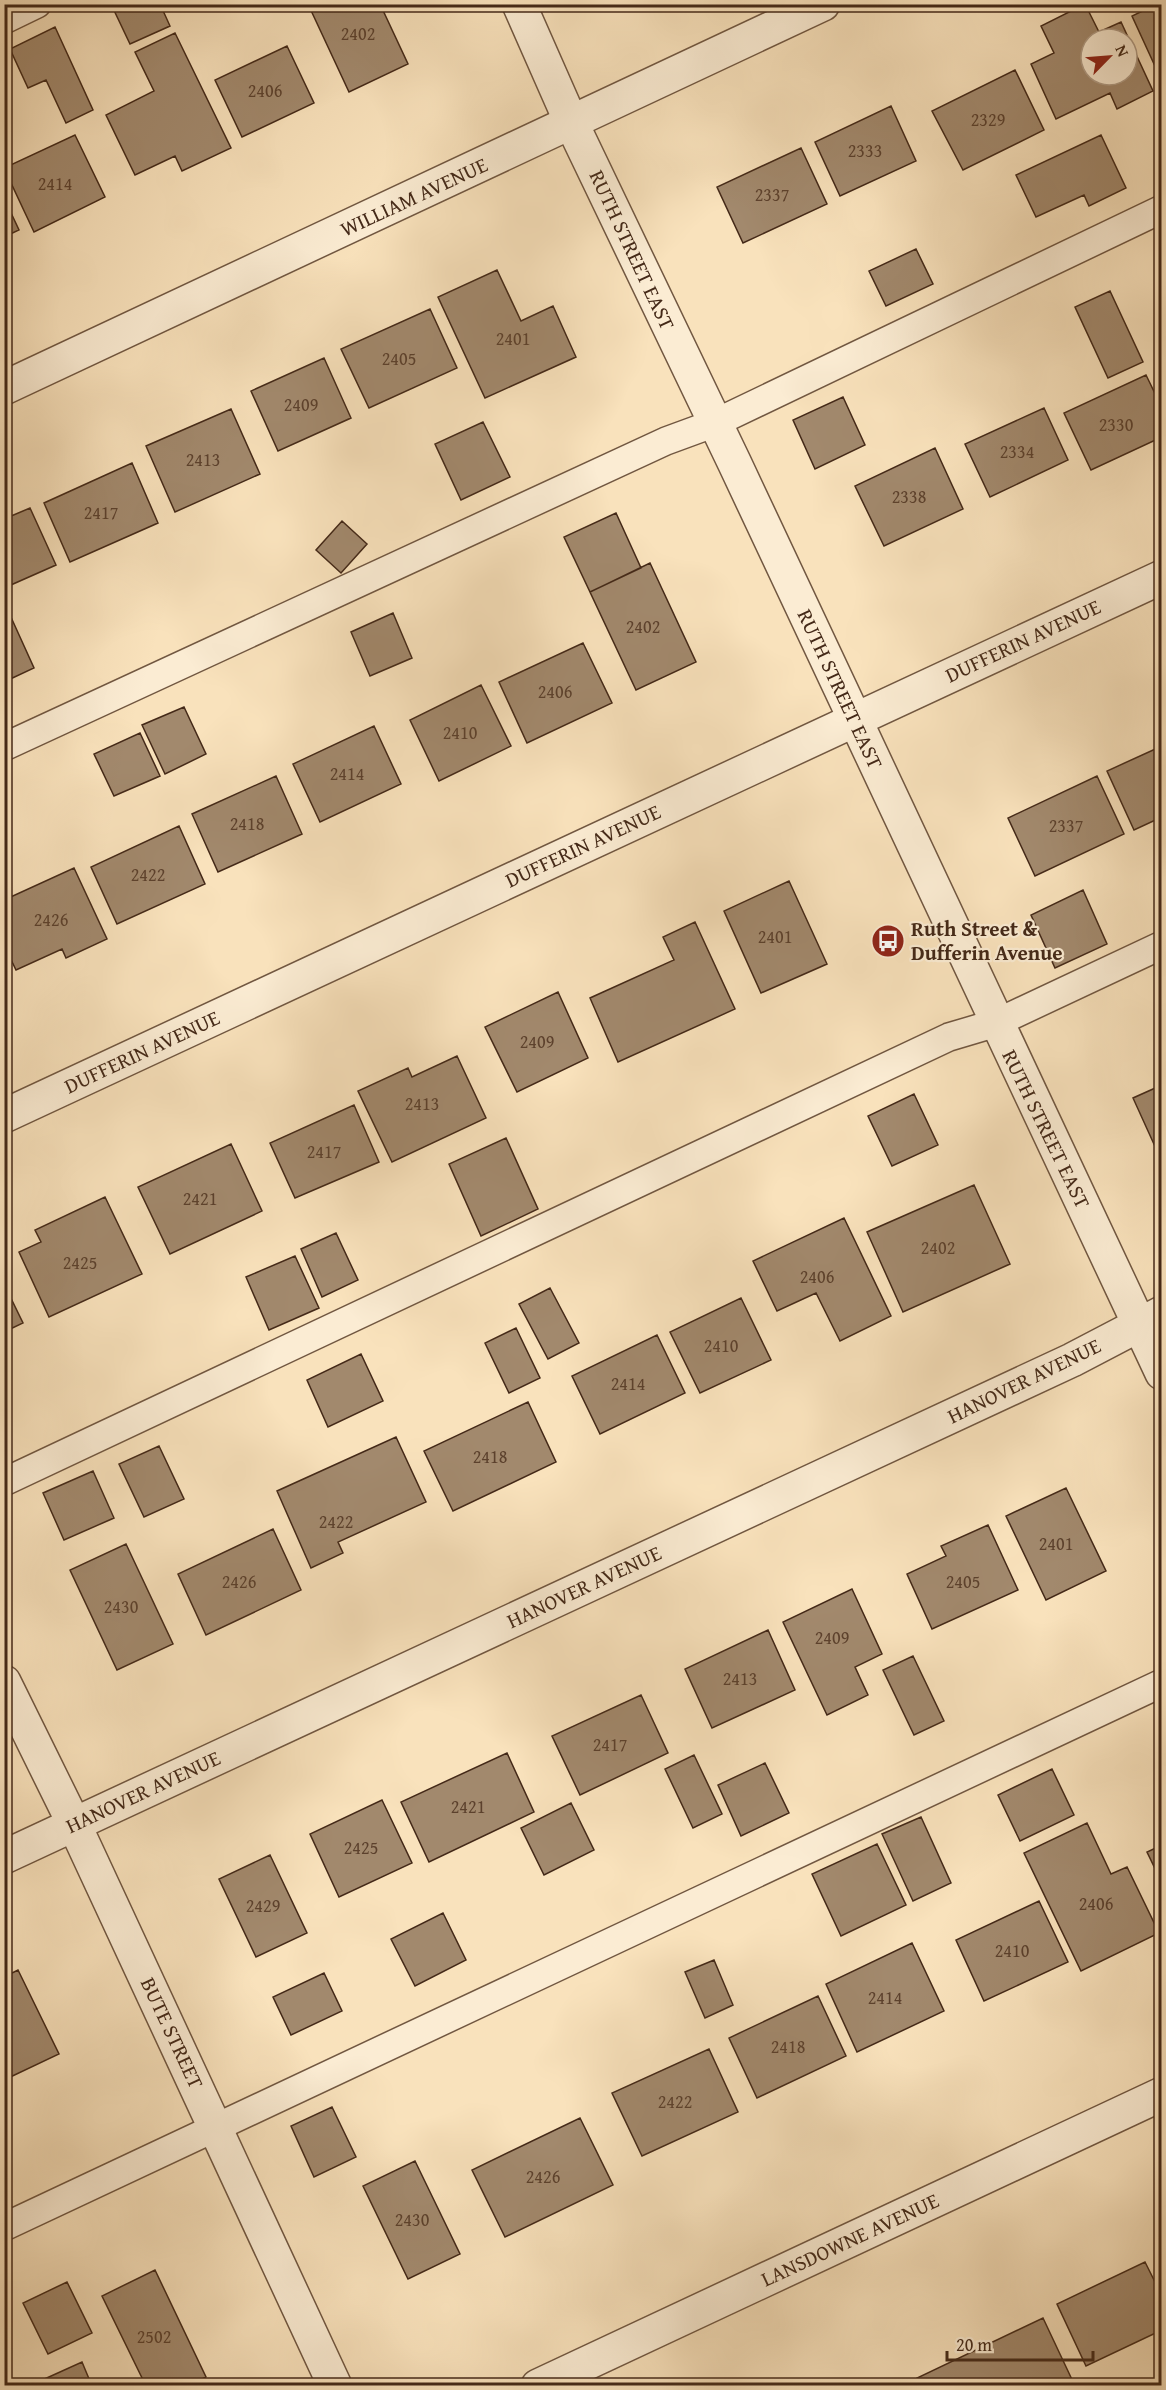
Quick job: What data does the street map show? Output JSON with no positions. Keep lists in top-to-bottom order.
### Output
{
  "streets": {
    "street": [
      "WILLIAM AVENUE",
      "RUTH STREET EAST",
      "DUFFERIN AVENUE",
      "HANOVER AVENUE",
      "BUTE STREET",
      "LANSDOWNE AVENUE"
    ]
  },
  "crossings": [
    ["WILLIAM AVENUE", "RUTH STREET EAST"],
    ["RUTH STREET EAST", "DUFFERIN AVENUE"],
    ["RUTH STREET EAST", "HANOVER AVENUE"],
    ["HANOVER AVENUE", "BUTE STREET"]
  ],
  "places": {
    "bus stop": ["Ruth Street & Dufferin Avenue"]
  },
  "house_numbers": [
    "2402",
    "2406",
    "2329",
    "2333",
    "2414",
    "2337",
    "2401",
    "2405",
    "2409",
    "2330",
    "2334",
    "2413",
    "2338",
    "2417",
    "2402",
    "2406",
    "2410",
    "2414",
    "2418",
    "2337",
    "2422",
    "2426",
    "2401",
    "2409",
    "2413",
    "2417",
    "2421",
    "2402",
    "2425",
    "2406",
    "2410",
    "2414",
    "2418",
    "2422",
    "2401",
    "2426",
    "2405",
    "2430",
    "2409",
    "2413",
    "2417",
    "2421",
    "2425",
    "2406",
    "2429",
    "2410",
    "2414",
    "2418",
    "2422",
    "2426",
    "2430",
    "2502"
  ],
  "scale_bar": "20 m",
  "north": "top right"
}
